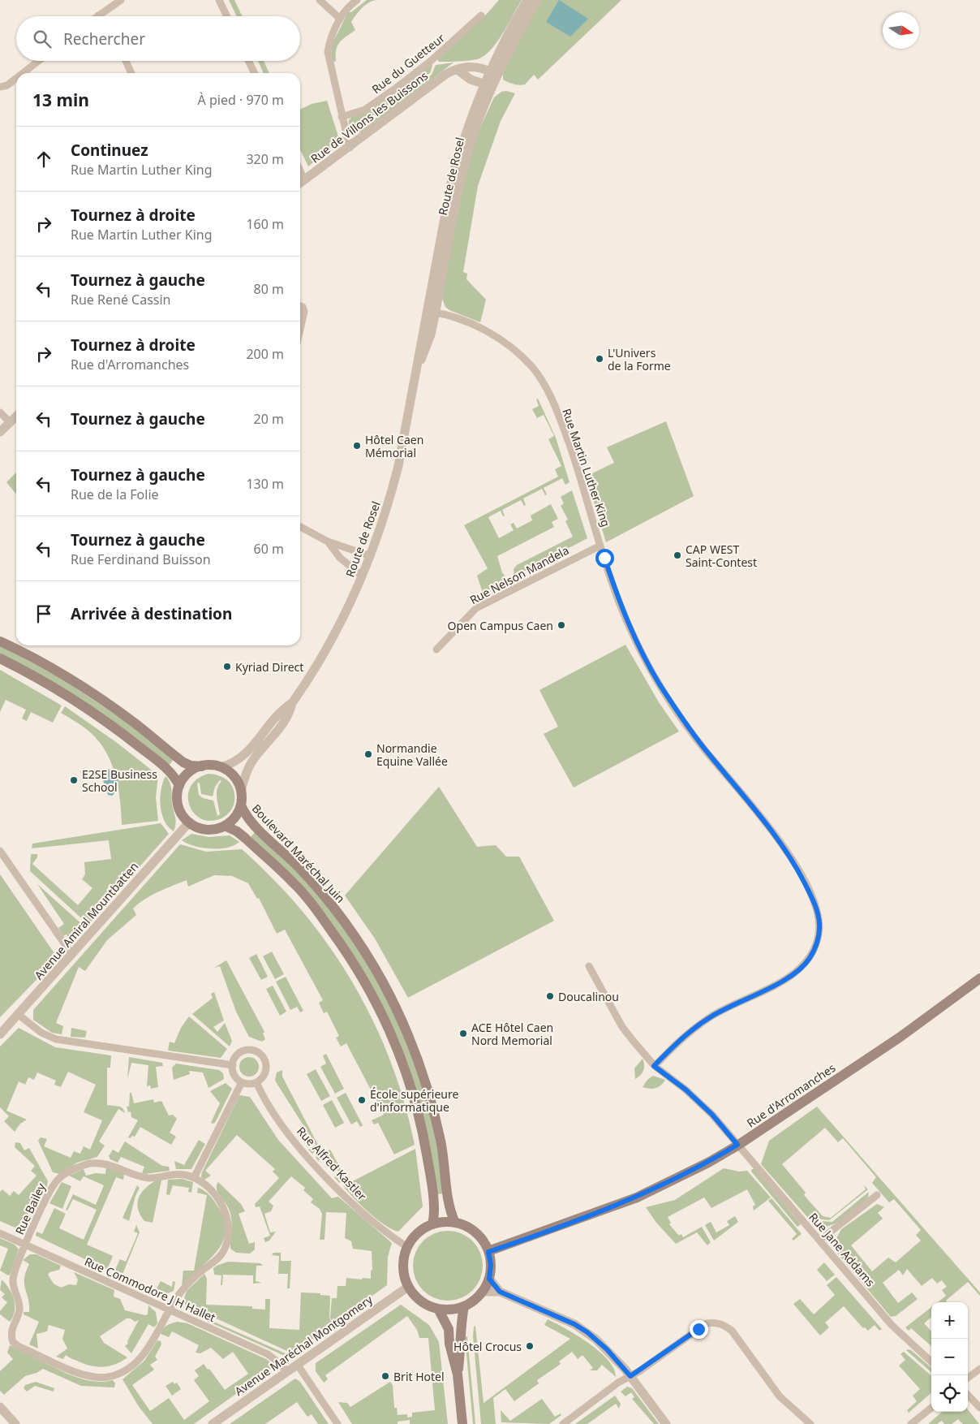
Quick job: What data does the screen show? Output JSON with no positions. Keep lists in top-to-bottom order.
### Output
{
  "streets": {
    "main road": ["Boulevard Maréchal Juin", "Rue d'Arromanches"],
    "street": [
      "Rue du Guetteur",
      "Rue de Villons les Buissons",
      "Route de Rosel",
      "Rue Martin Luther King",
      "Rue Nelson Mandela",
      "Avenue Amiral Mountbatten",
      "Rue Alfred Kastler",
      "Rue Bailey",
      "Rue Jane Addams",
      "Rue Commodore J H Hallet",
      "Avenue Maréchal Montgomery"
    ]
  },
  "crossings": [
    ["Rue de Villons les Buissons", "Route de Rosel"],
    ["Route de Rosel", "Rue Martin Luther King"],
    ["Route de Rosel", "Boulevard Maréchal Juin"],
    ["Route de Rosel", "Avenue Amiral Mountbatten"],
    ["Rue Martin Luther King", "Rue Nelson Mandela"],
    ["Rue Martin Luther King", "Rue Jane Addams"],
    ["Boulevard Maréchal Juin", "Avenue Amiral Mountbatten"],
    ["Boulevard Maréchal Juin", "Rue d'Arromanches"],
    ["Boulevard Maréchal Juin", "Rue Alfred Kastler"],
    ["Boulevard Maréchal Juin", "Avenue Maréchal Montgomery"],
    ["Rue d'Arromanches", "Rue Alfred Kastler"],
    ["Rue d'Arromanches", "Rue Jane Addams"],
    ["Rue d'Arromanches", "Avenue Maréchal Montgomery"],
    ["Rue Alfred Kastler", "Avenue Maréchal Montgomery"],
    ["Rue Bailey", "Rue Commodore J H Hallet"],
    ["Rue Commodore J H Hallet", "Avenue Maréchal Montgomery"]
  ],
  "places": [
    "L'Univers de la Forme",
    "Hôtel Caen Mémorial",
    "CAP WEST Saint-Contest",
    "Open Campus Caen",
    "Kyriad Direct",
    "Normandie Equine Vallée",
    "E2SE Business School",
    "Doucalinou",
    "ACE Hôtel Caen Nord Memorial",
    "École supérieure d'informatique",
    "Hôtel Crocus",
    "Brit Hotel"
  ],
  "north": "right",
  "page": {
    "search": "Rechercher",
    "heading": ["13 min", "À pied · 970 m"],
    "list": [
      ["Continuez", "Rue Martin Luther King", "320 m"],
      ["Tournez à droite", "Rue Martin Luther King", "160 m"],
      ["Tournez à gauche", "Rue René Cassin", "80 m"],
      ["Tournez à droite", "Rue d'Arromanches", "200 m"],
      ["Tournez à gauche", "20 m"],
      ["Tournez à gauche", "Rue de la Folie", "130 m"],
      ["Tournez à gauche", "Rue Ferdinand Buisson", "60 m"],
      "Arrivée à destination"
    ],
    "map_buttons": ["+", "−"]
  }
}
